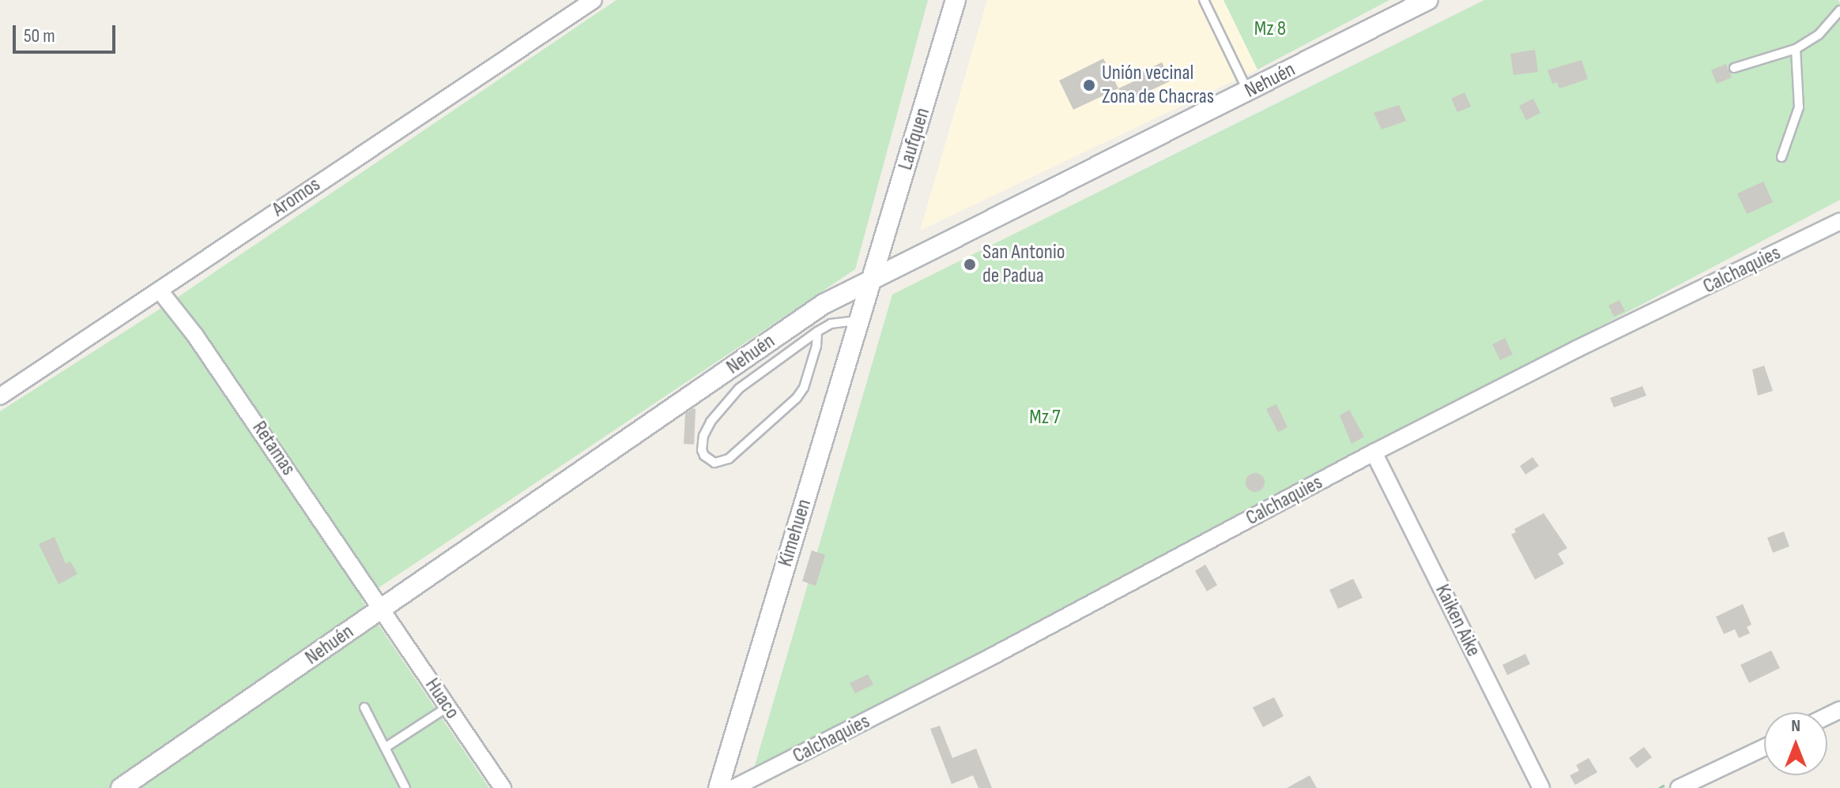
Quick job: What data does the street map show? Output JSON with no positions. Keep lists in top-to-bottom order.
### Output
{
  "streets": {
    "street": [
      "Nehuén",
      "Laufquen",
      "Aromos",
      "Calchaquies",
      "Retamas",
      "Kimehuen",
      "Kaiken Aike",
      "Huaco"
    ]
  },
  "crossings": [
    ["Nehuén", "Laufquen"],
    ["Nehuén", "Retamas"],
    ["Nehuén", "Kimehuen"],
    ["Nehuén", "Huaco"],
    ["Laufquen", "Kimehuen"],
    ["Aromos", "Retamas"],
    ["Calchaquies", "Kaiken Aike"],
    ["Retamas", "Huaco"]
  ],
  "parks": ["Mz 8", "Mz 7"],
  "places": ["Unión vecinal Zona de Chacras", "San Antonio de Padua"],
  "scale_bar": "50 m",
  "north": "top"
}
